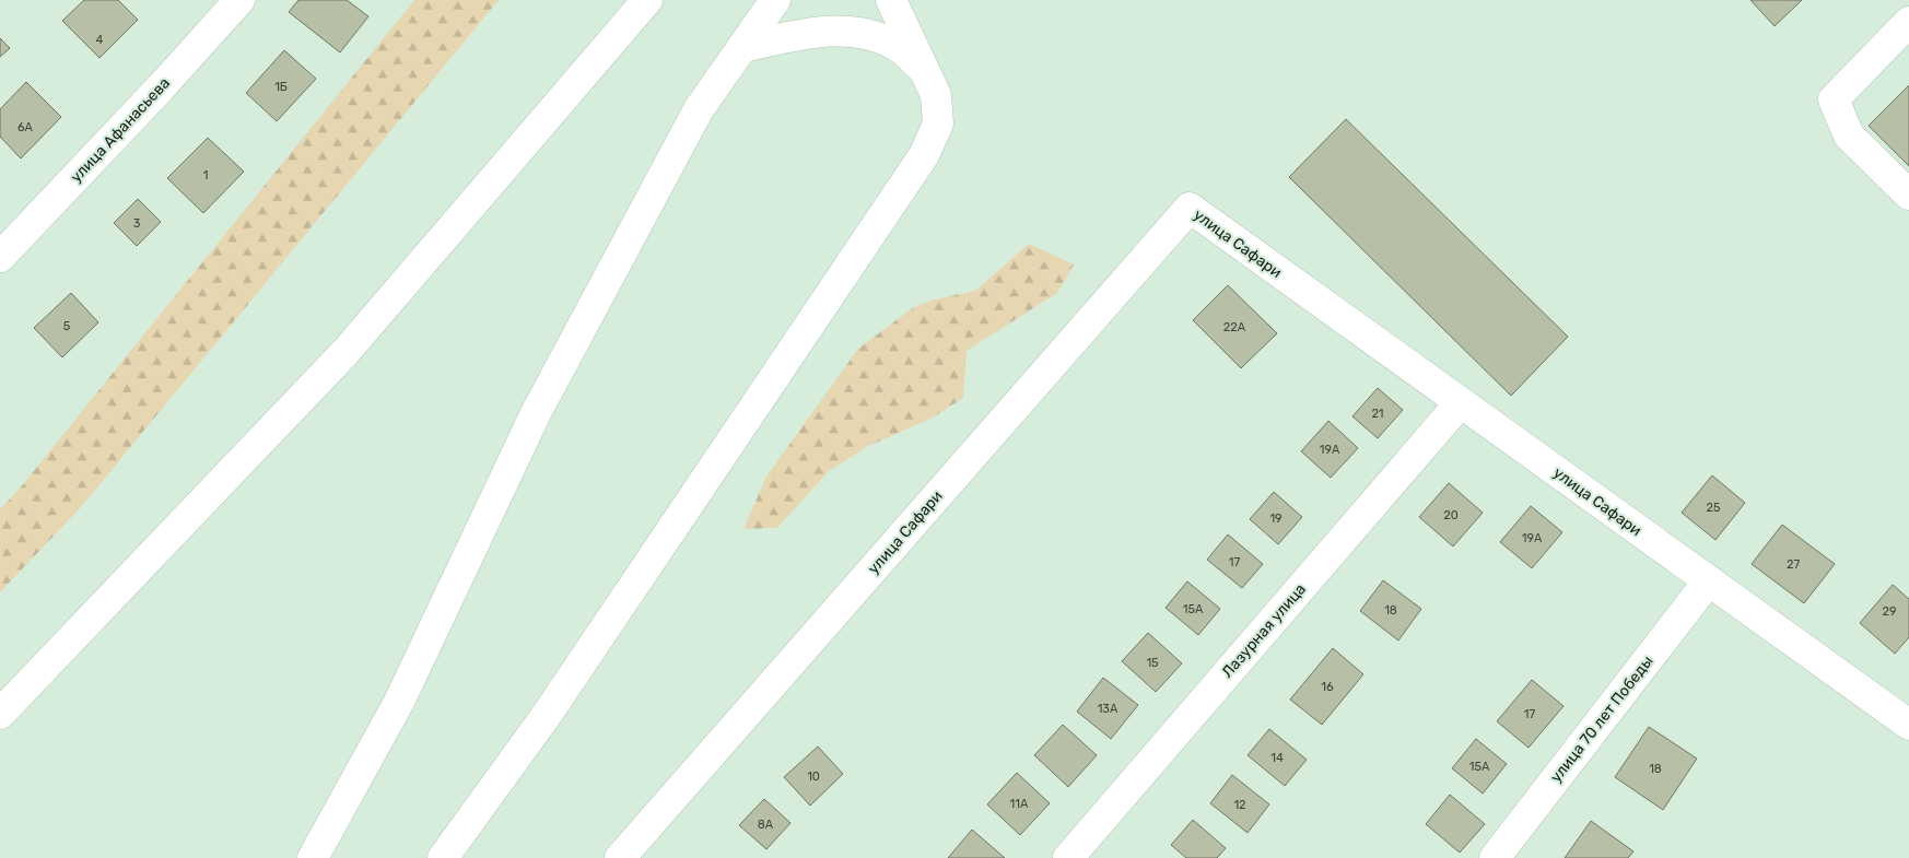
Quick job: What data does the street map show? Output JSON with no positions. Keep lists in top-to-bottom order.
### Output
{
  "streets": {
    "street": [
      "улица Афанасьева",
      "улица Сафари",
      "Лазурная улица",
      "улица 70 лет Победы"
    ]
  },
  "crossings": [
    ["улица Сафари", "Лазурная улица"],
    ["улица Сафари", "улица 70 лет Победы"]
  ],
  "house_numbers": [
    "4",
    "1Б",
    "6А",
    "1",
    "3",
    "5",
    "22А",
    "21",
    "19А",
    "25",
    "20",
    "19",
    "19А",
    "17",
    "27",
    "15А",
    "18",
    "29",
    "15",
    "16",
    "13А",
    "17",
    "14",
    "15А",
    "18",
    "10",
    "11А",
    "12",
    "8А"
  ]
}
